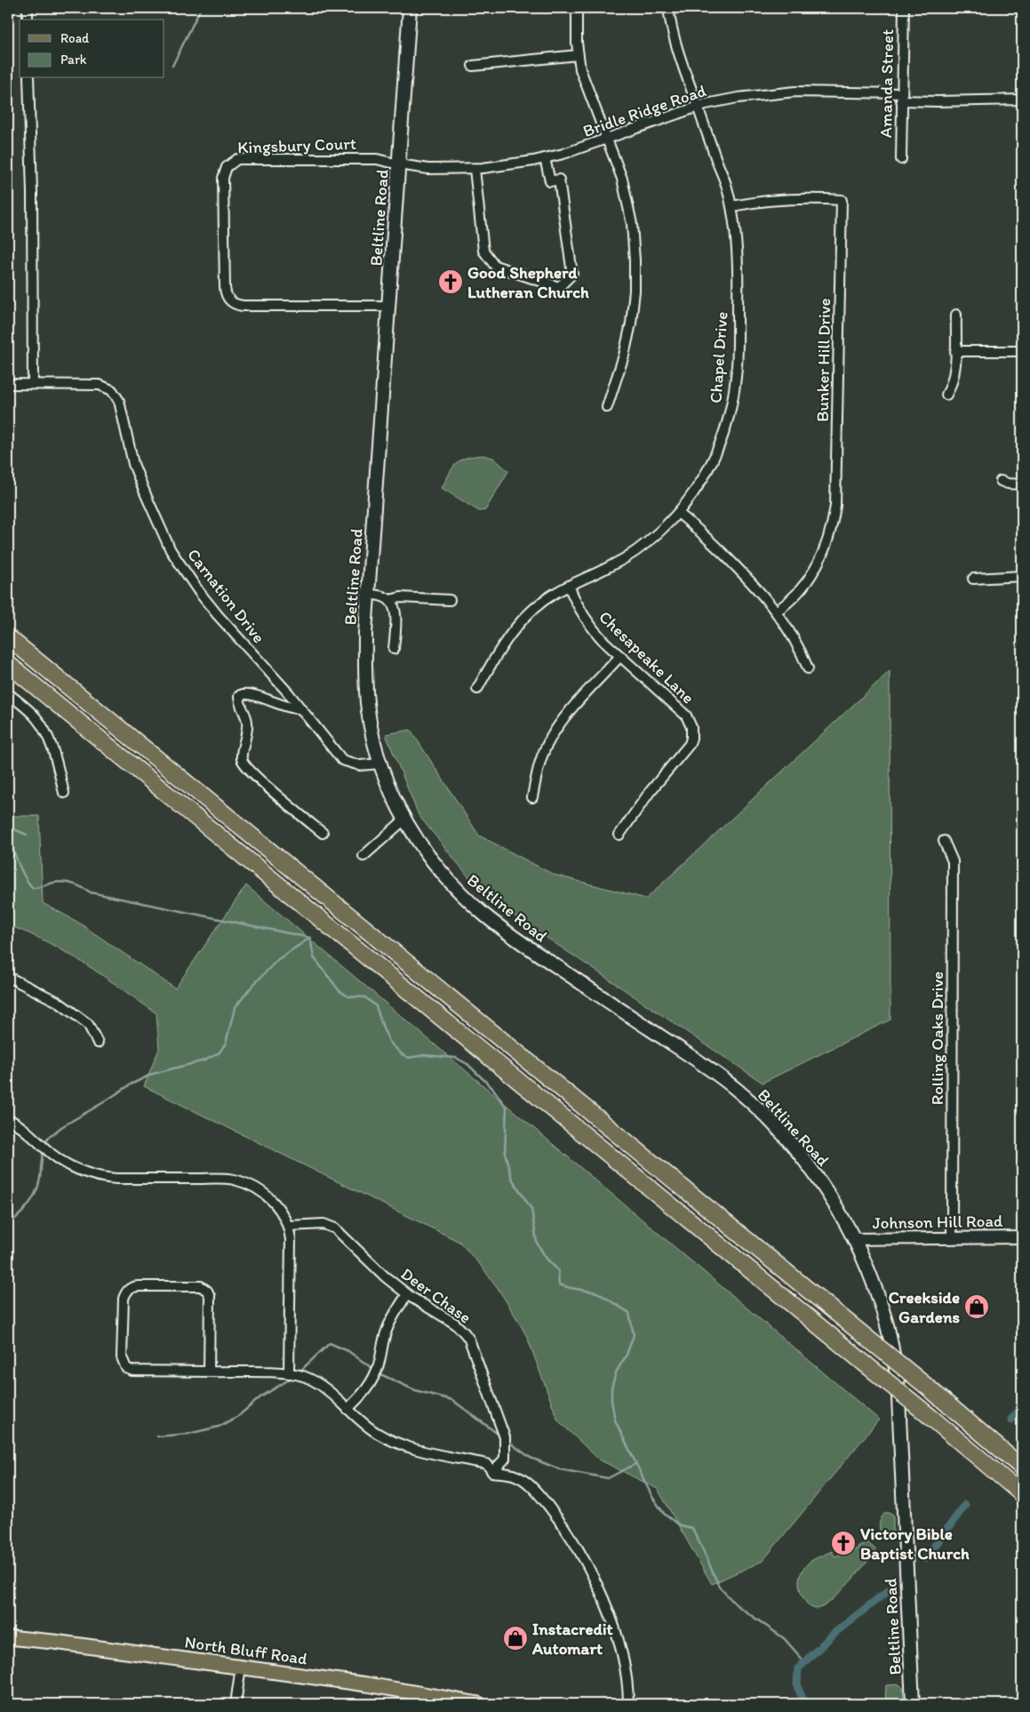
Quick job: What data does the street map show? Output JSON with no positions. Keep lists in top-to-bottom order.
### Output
{
  "streets": {
    "main road": ["Beltline Road", "North Bluff Road"],
    "street": [
      "Amanda Street",
      "Bridle Ridge Road",
      "Kingsbury Court",
      "Chapel Drive",
      "Bunker Hill Drive",
      "Carnation Drive",
      "Chesapeake Lane",
      "Rolling Oaks Drive",
      "Johnson Hill Road",
      "Deer Chase"
    ]
  },
  "crossings": [
    ["Amanda Street", "Bridle Ridge Road"],
    ["Bridle Ridge Road", "Kingsbury Court"],
    ["Bridle Ridge Road", "Beltline Road"],
    ["Bridle Ridge Road", "Chapel Drive"],
    ["Kingsbury Court", "Beltline Road"],
    ["Beltline Road", "Carnation Drive"],
    ["Beltline Road", "Johnson Hill Road"],
    ["Chapel Drive", "Bunker Hill Drive"],
    ["Chapel Drive", "Chesapeake Lane"],
    ["Rolling Oaks Drive", "Johnson Hill Road"]
  ],
  "places": {
    "church": ["Good Shepherd Lutheran Church", "Victory Bible Baptist Church"],
    "shop": ["Creekside Gardens", "Instacredit Automart"]
  },
  "legend": ["Road", "Park"]
}
